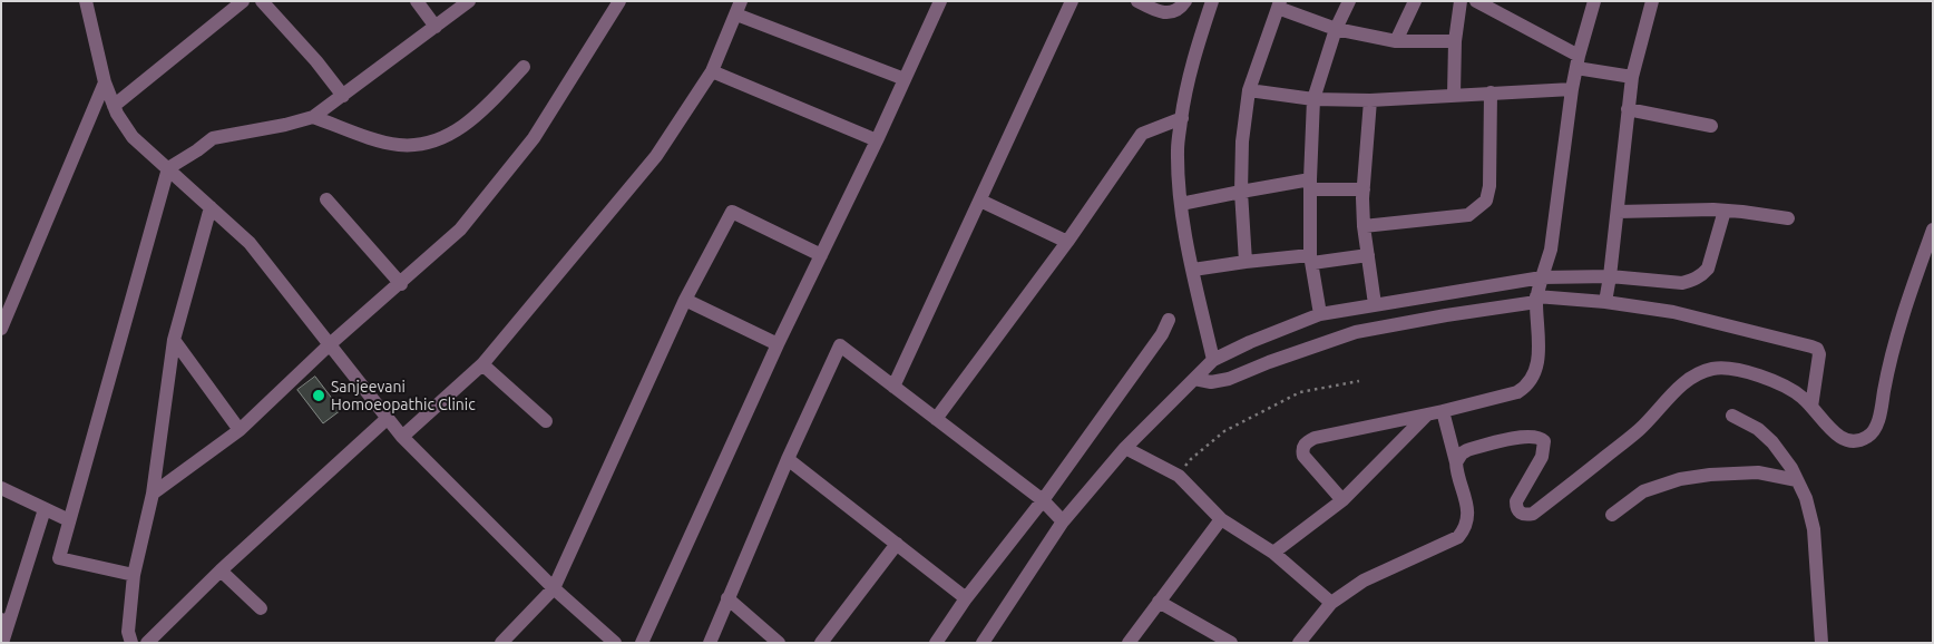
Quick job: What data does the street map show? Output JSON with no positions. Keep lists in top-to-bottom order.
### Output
{
  "places": ["Sanjeevani Homoeopathic Clinic"]
}
